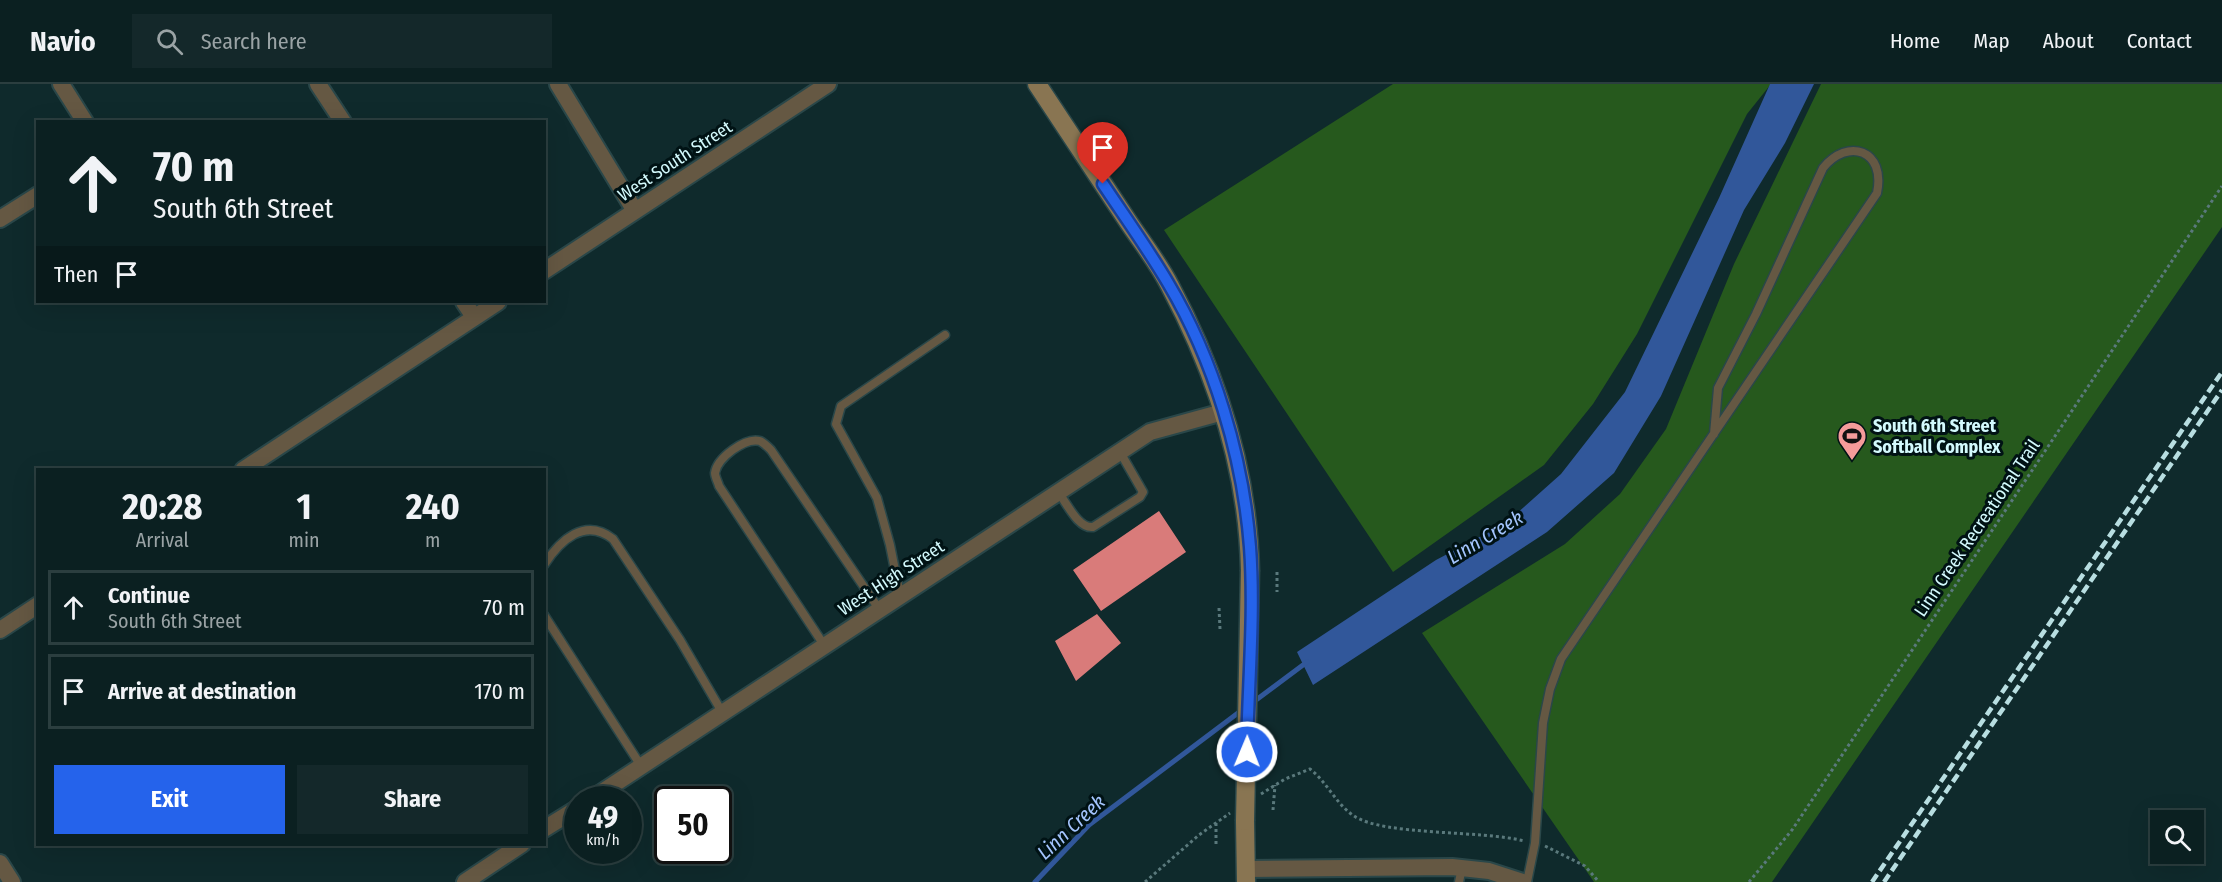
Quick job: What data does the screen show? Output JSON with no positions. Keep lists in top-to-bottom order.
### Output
{
  "streets": {
    "street": ["West South Street", "West High Street"],
    "path": ["Linn Creek Recreational Trail"]
  },
  "water": ["Linn Creek"],
  "places": {
    "sports": ["South 6th Street Softball Complex"]
  },
  "page": {
    "header": "Navio",
    "search": "Search here",
    "nav": [
      "Home",
      "Map",
      "About",
      "Contact"
    ],
    "turn": ["70 m", "South 6th Street"],
    "then": "Then",
    "eta": [
      "20:28",
      "Arrival",
      "1",
      "min",
      "240",
      "m"
    ],
    "list": [
      {
        "name": "Continue",
        "note": "South 6th Street",
        "value": "70 m"
      },
      {
        "name": "Arrive at destination",
        "value": "170 m"
      }
    ],
    "buttons": ["Exit", "Share"],
    "speed": "49 km/h",
    "limit": "50"
  }
}
